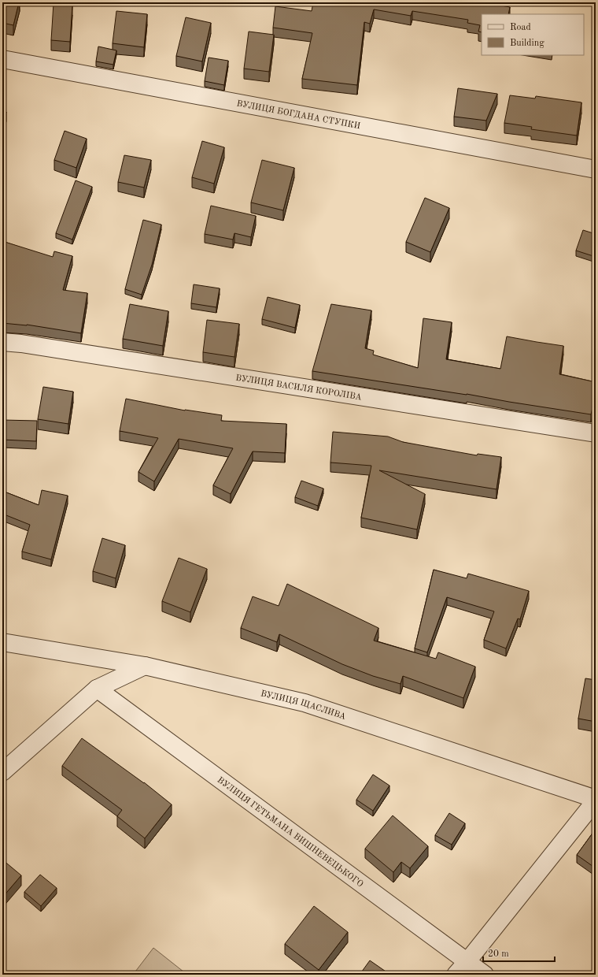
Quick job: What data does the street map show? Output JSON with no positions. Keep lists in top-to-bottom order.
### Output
{
  "streets": {
    "street": [
      "ВУЛИЦЯ БОГДАНА СТУПКИ",
      "ВУЛИЦЯ ВАСИЛЯ КОРОЛІВА",
      "ВУЛИЦЯ ЩАСЛИВА",
      "ВУЛИЦЯ ГЕТЬМАНА ВИШНЕВЕЦЬКОГО"
    ]
  },
  "legend": ["Road", "Building"],
  "scale_bar": "20 m"
}
